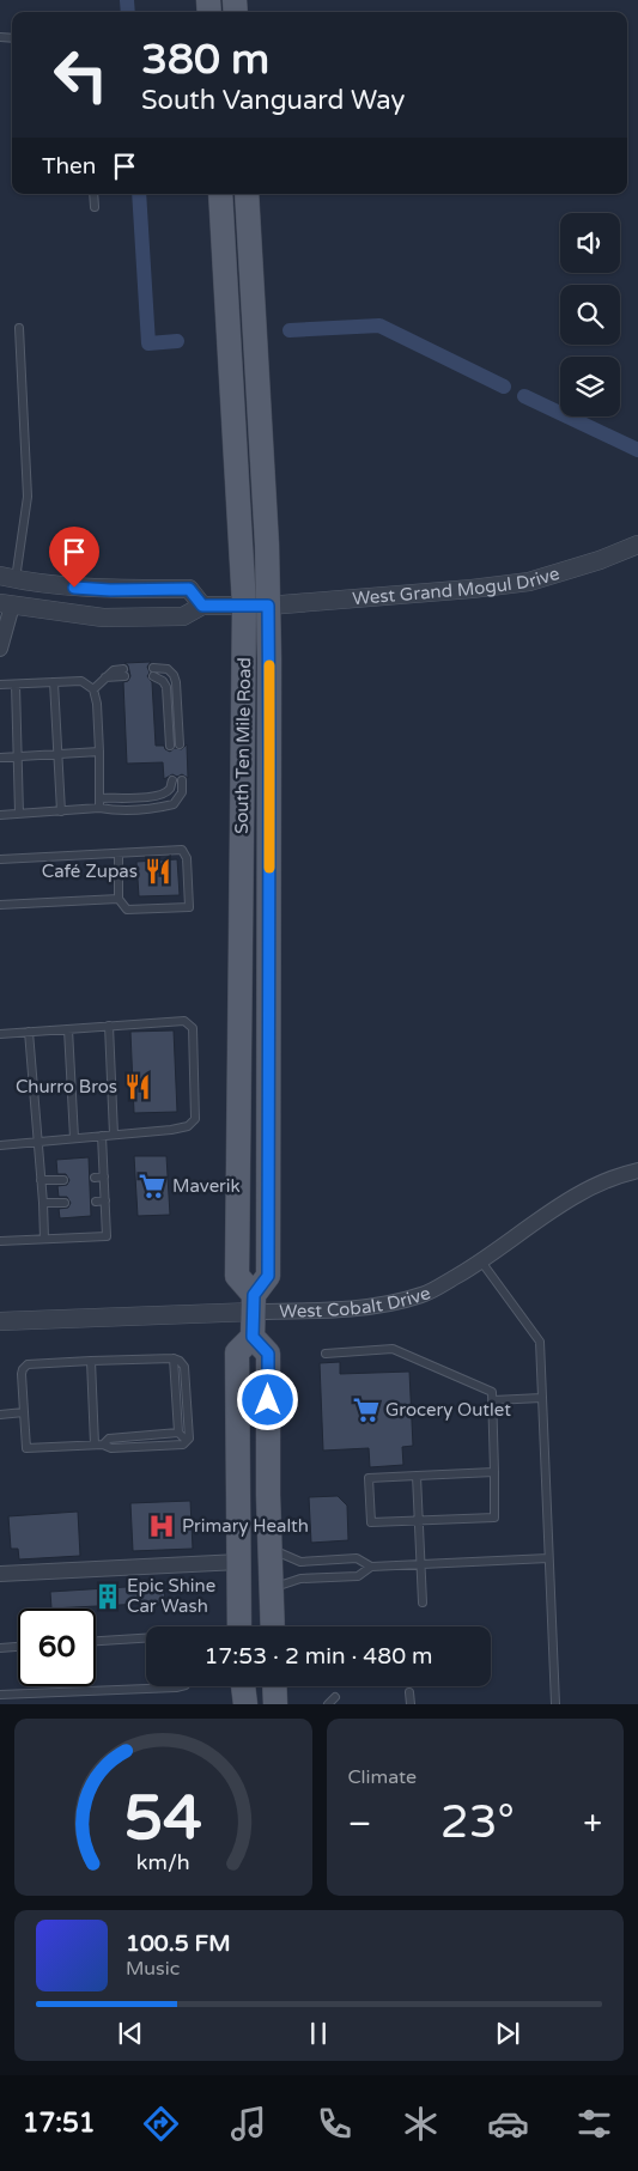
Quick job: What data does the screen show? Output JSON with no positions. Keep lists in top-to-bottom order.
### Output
{
  "streets": {
    "main road": ["South Ten Mile Road"],
    "street": ["West Grand Mogul Drive", "West Cobalt Drive"]
  },
  "crossings": [
    ["West Grand Mogul Drive", "South Ten Mile Road"],
    ["South Ten Mile Road", "West Cobalt Drive"]
  ],
  "places": {
    "restaurant": ["Café Zupas", "Churro Bros"],
    "supermarket": ["Maverik", "Grocery Outlet"],
    "hospital": ["Primary Health"],
    "building": ["Epic Shine Car Wash"]
  },
  "page": {
    "turn": ["380 m", "South Vanguard Way"],
    "then": "Then",
    "limit": "60",
    "trip": "17:53 · 2 min · 480 m",
    "tile": "Climate",
    "heat": ["−", "23°", "+"],
    "song": ["100.5 FM", "Music"],
    "tabs": "17:51",
    "gauge": ["54", "km/h"]
  }
}
